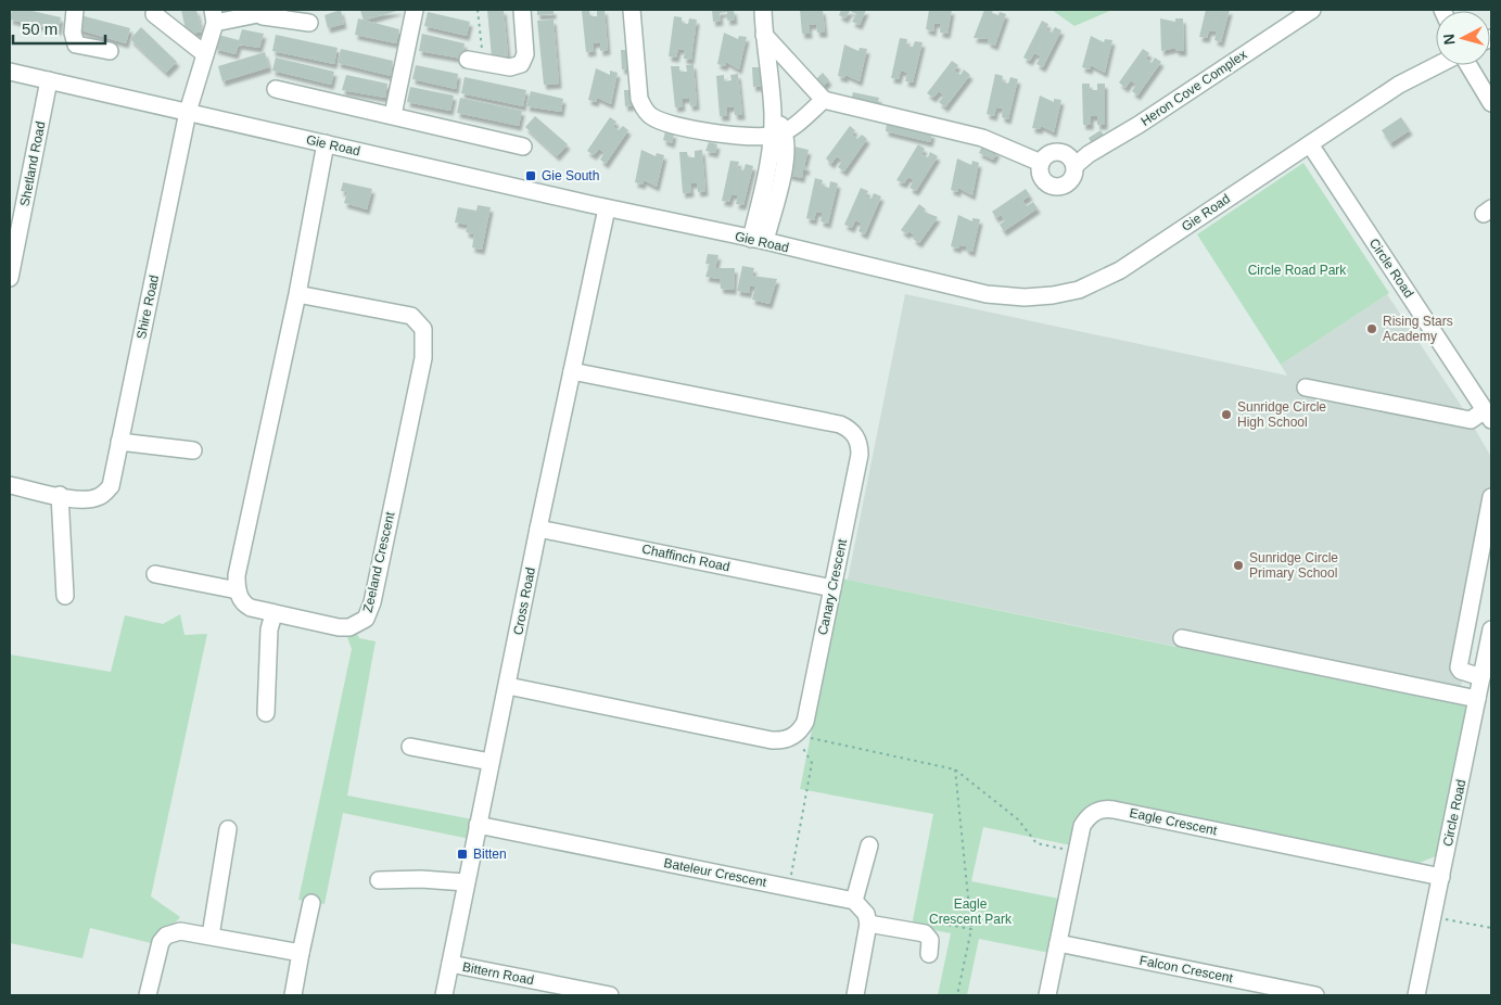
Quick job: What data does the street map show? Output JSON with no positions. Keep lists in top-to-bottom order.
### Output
{
  "streets": {
    "street": [
      "Heron Cove Complex",
      "Gie Road",
      "Shetland Road",
      "Circle Road",
      "Shire Road",
      "Chaffinch Road",
      "Zeeland Crescent",
      "Canary Crescent",
      "Cross Road",
      "Eagle Crescent",
      "Bateleur Crescent",
      "Falcon Crescent",
      "Bittern Road"
    ]
  },
  "crossings": [
    ["Gie Road", "Shetland Road"],
    ["Gie Road", "Circle Road"],
    ["Gie Road", "Shire Road"],
    ["Gie Road", "Cross Road"],
    ["Circle Road", "Eagle Crescent"],
    ["Chaffinch Road", "Canary Crescent"],
    ["Chaffinch Road", "Cross Road"],
    ["Canary Crescent", "Cross Road"],
    ["Cross Road", "Bateleur Crescent"],
    ["Cross Road", "Bittern Road"],
    ["Eagle Crescent", "Falcon Crescent"]
  ],
  "parks": ["Circle Road Park", "Eagle Crescent Park"],
  "places": {
    "transit": ["Gie South", "Bitten"],
    "other": ["Rising Stars Academy", "Sunridge Circle High School", "Sunridge Circle Primary School"]
  },
  "scale_bar": "50 m",
  "north": "left"
}
